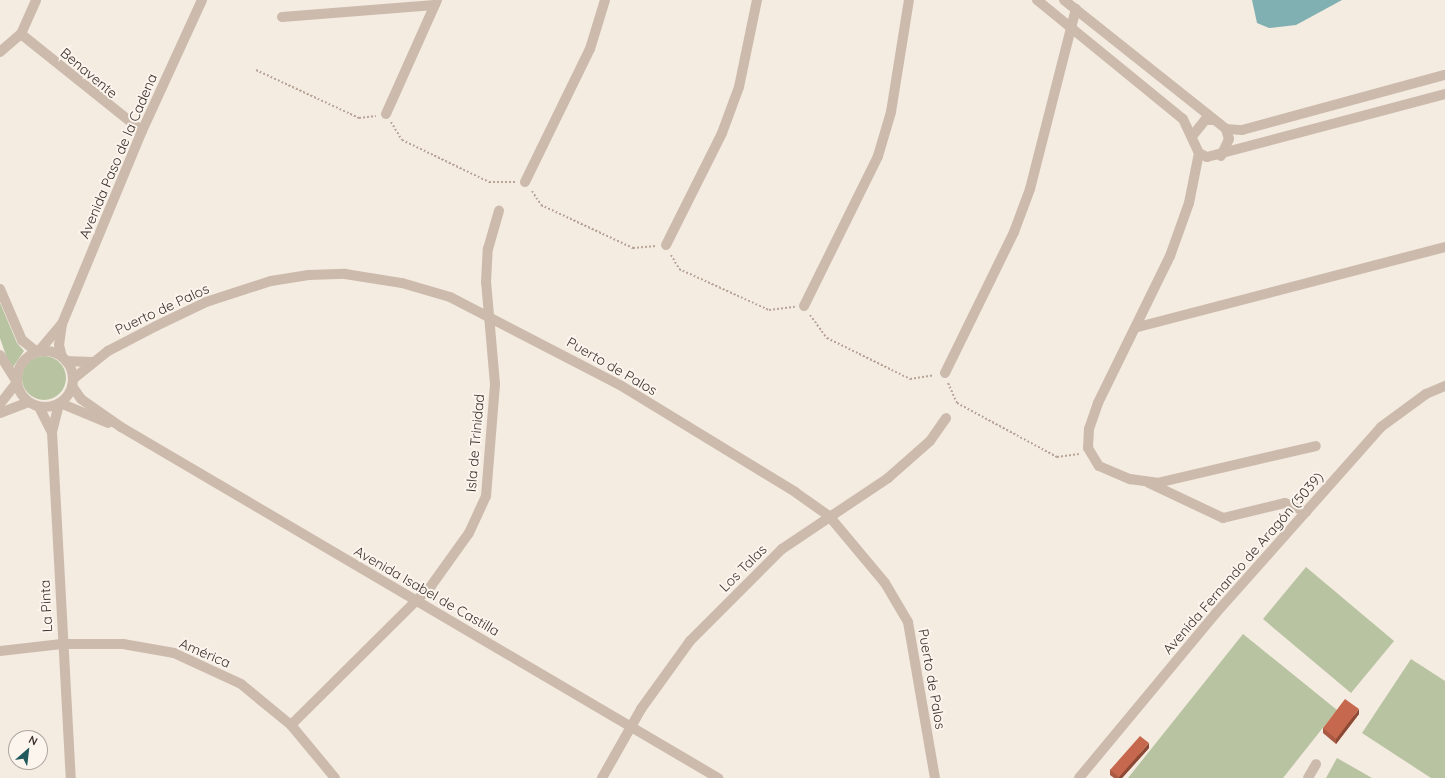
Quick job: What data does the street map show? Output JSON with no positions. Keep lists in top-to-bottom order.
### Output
{
  "streets": {
    "street": [
      "Benavente",
      "Avenida Paso de la Cadena",
      "Puerto de Palos",
      "Isla de Trinidad",
      "Avenida Fernando de Aragón (5039)",
      "Los Talas",
      "Avenida Isabel de Castilla",
      "La Pinta",
      "América"
    ]
  },
  "crossings": [
    ["Benavente", "Avenida Paso de la Cadena"],
    ["Avenida Paso de la Cadena", "Puerto de Palos"],
    ["Avenida Paso de la Cadena", "La Pinta"],
    ["Puerto de Palos", "Isla de Trinidad"],
    ["Puerto de Palos", "Los Talas"],
    ["Puerto de Palos", "La Pinta"],
    ["Isla de Trinidad", "Avenida Isabel de Castilla"],
    ["Isla de Trinidad", "América"],
    ["Los Talas", "Avenida Isabel de Castilla"],
    ["La Pinta", "América"]
  ],
  "north": "top right"
}
